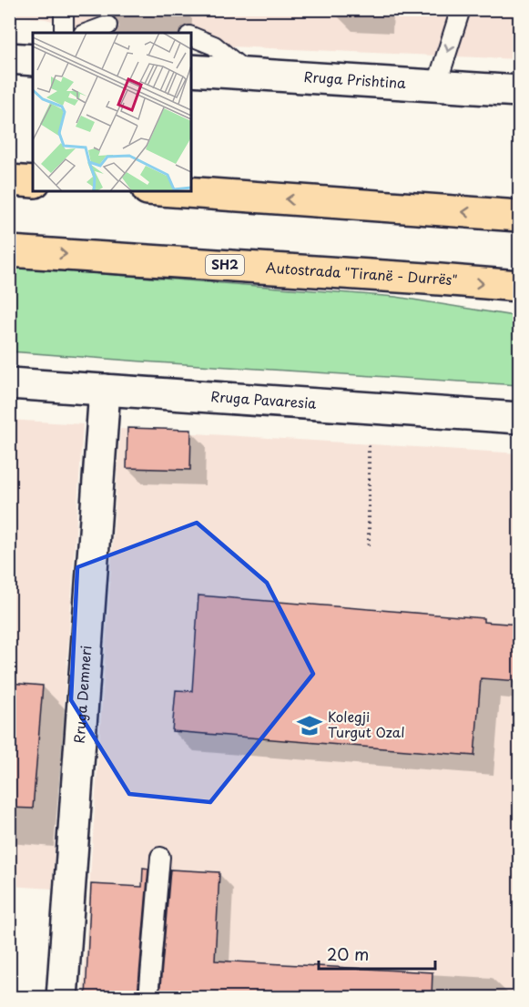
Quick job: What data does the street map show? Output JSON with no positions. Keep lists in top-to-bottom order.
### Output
{
  "streets": {
    "highway": ["SH2", "Autostrada \"Tiranë - Durrës\""],
    "main road": ["Rruga Prishtina", "Rruga Pavaresia", "Rruga Demneri"]
  },
  "crossings": [
    ["Rruga Pavaresia", "Rruga Demneri"]
  ],
  "places": {
    "school or university": ["Kolegji Turgut Ozal"]
  },
  "scale_bar": "20 m"
}
